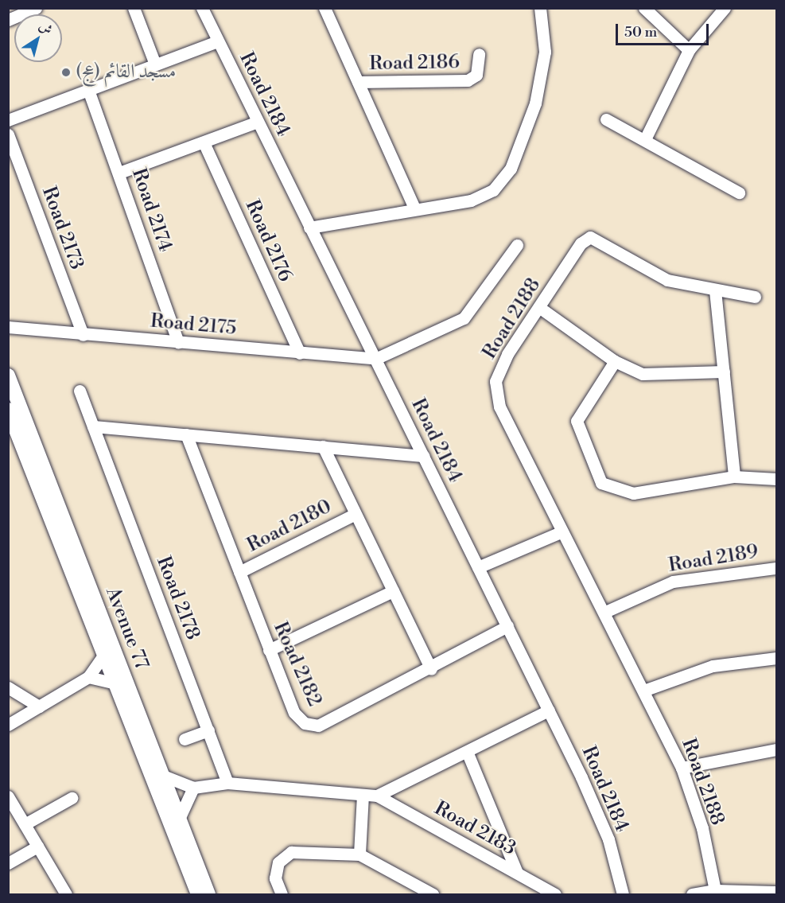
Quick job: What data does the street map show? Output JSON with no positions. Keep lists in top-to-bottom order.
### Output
{
  "streets": {
    "street": [
      "Road 2186",
      "Road 2184",
      "Road 2174",
      "Road 2173",
      "Road 2176",
      "Road 2188",
      "Road 2175",
      "Road 2180",
      "Road 2189",
      "Road 2178",
      "Avenue 77",
      "Road 2182",
      "Road 2183"
    ]
  },
  "crossings": [
    ["Road 2184", "Road 2175"],
    ["Road 2184", "Road 2182"],
    ["Road 2184", "Road 2183"],
    ["Road 2174", "Road 2175"],
    ["Road 2173", "Road 2175"],
    ["Road 2176", "Road 2175"],
    ["Road 2188", "Road 2189"],
    ["Road 2180", "Road 2182"],
    ["Road 2178", "Road 2183"],
    ["Avenue 77", "Road 2183"]
  ],
  "places": ["مسجد القائم (عج)"],
  "scale_bar": "50 m",
  "north": "top right"
}
